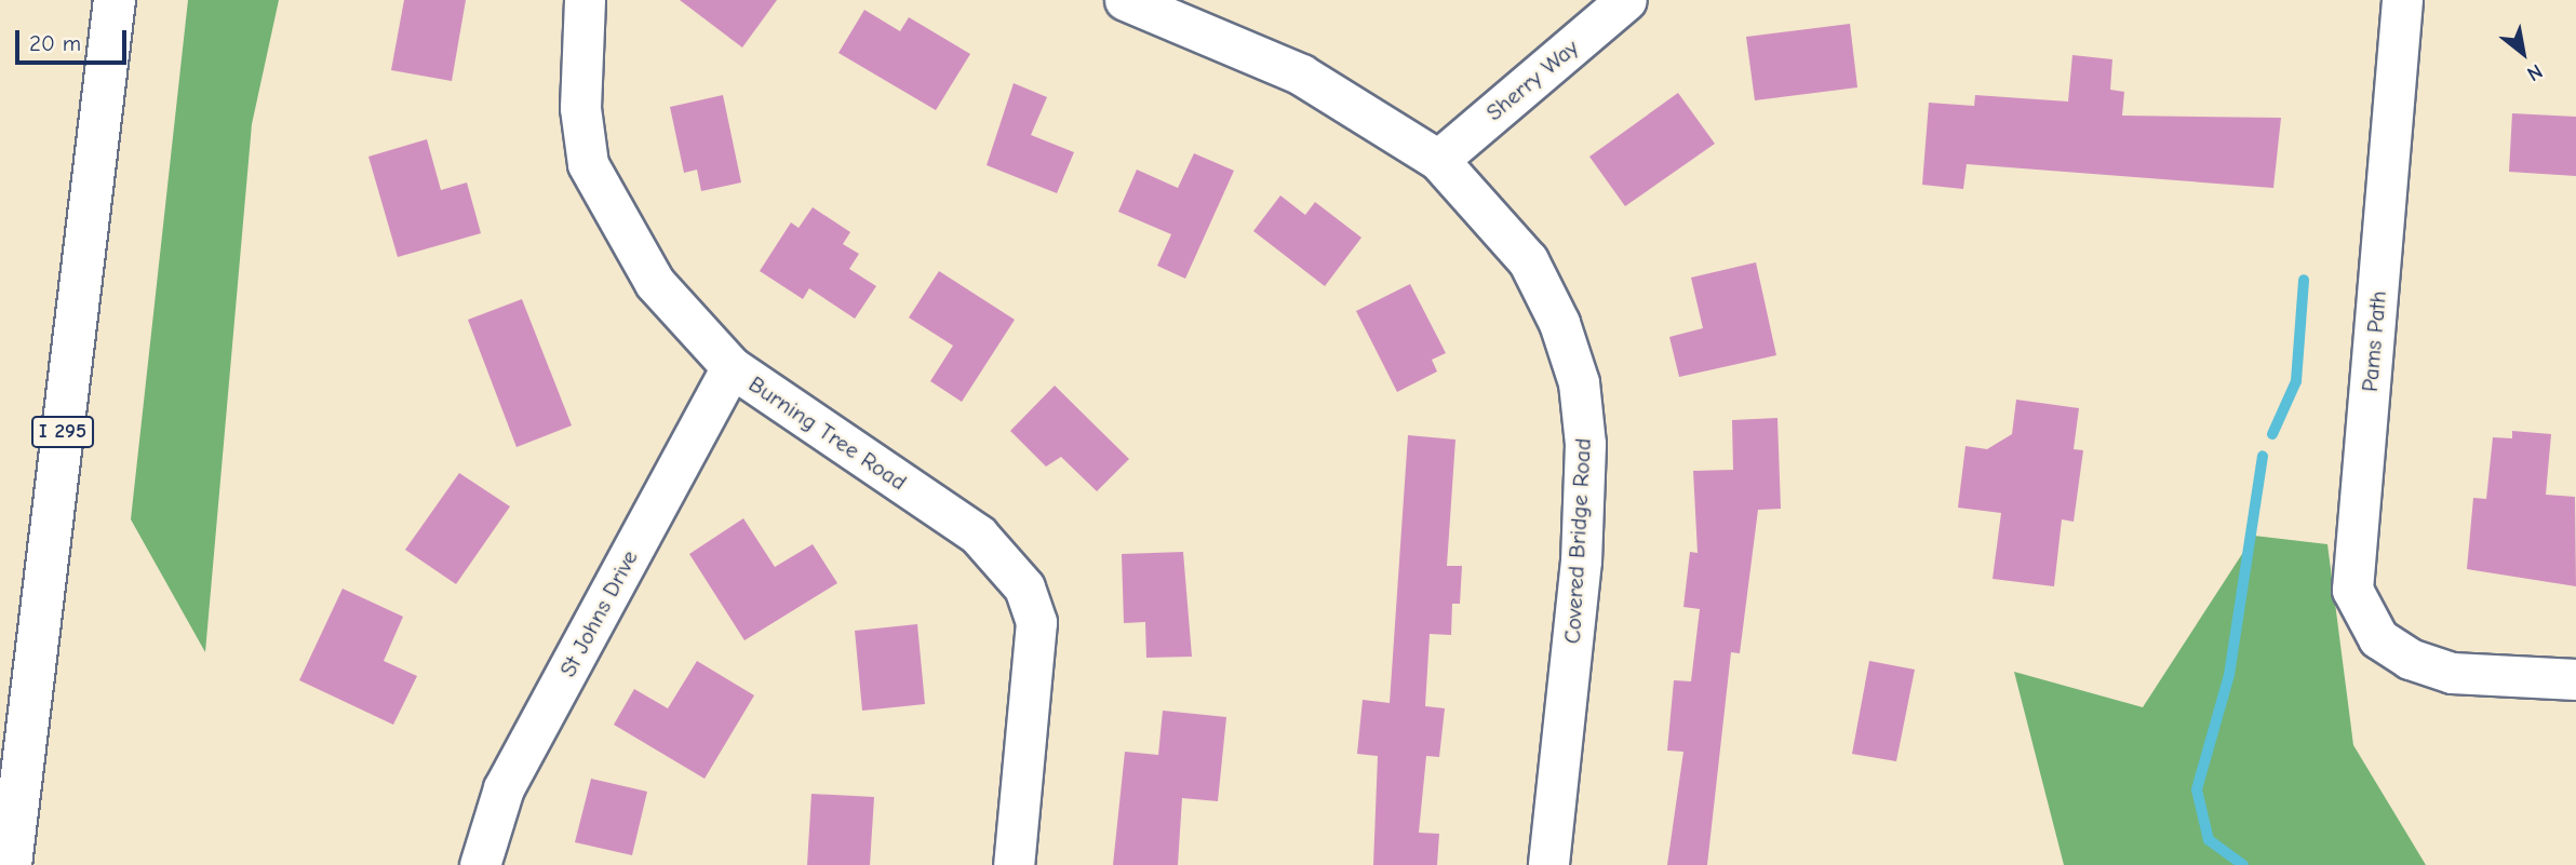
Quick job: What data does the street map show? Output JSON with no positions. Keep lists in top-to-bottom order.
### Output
{
  "streets": {
    "highway": ["I 295"],
    "street": [
      "Sherry Way",
      "Pams Path",
      "Burning Tree Road",
      "Covered Bridge Road",
      "St Johns Drive"
    ]
  },
  "crossings": [
    ["Sherry Way", "Covered Bridge Road"],
    ["Burning Tree Road", "St Johns Drive"]
  ],
  "scale_bar": "20 m",
  "north": "bottom right"
}
